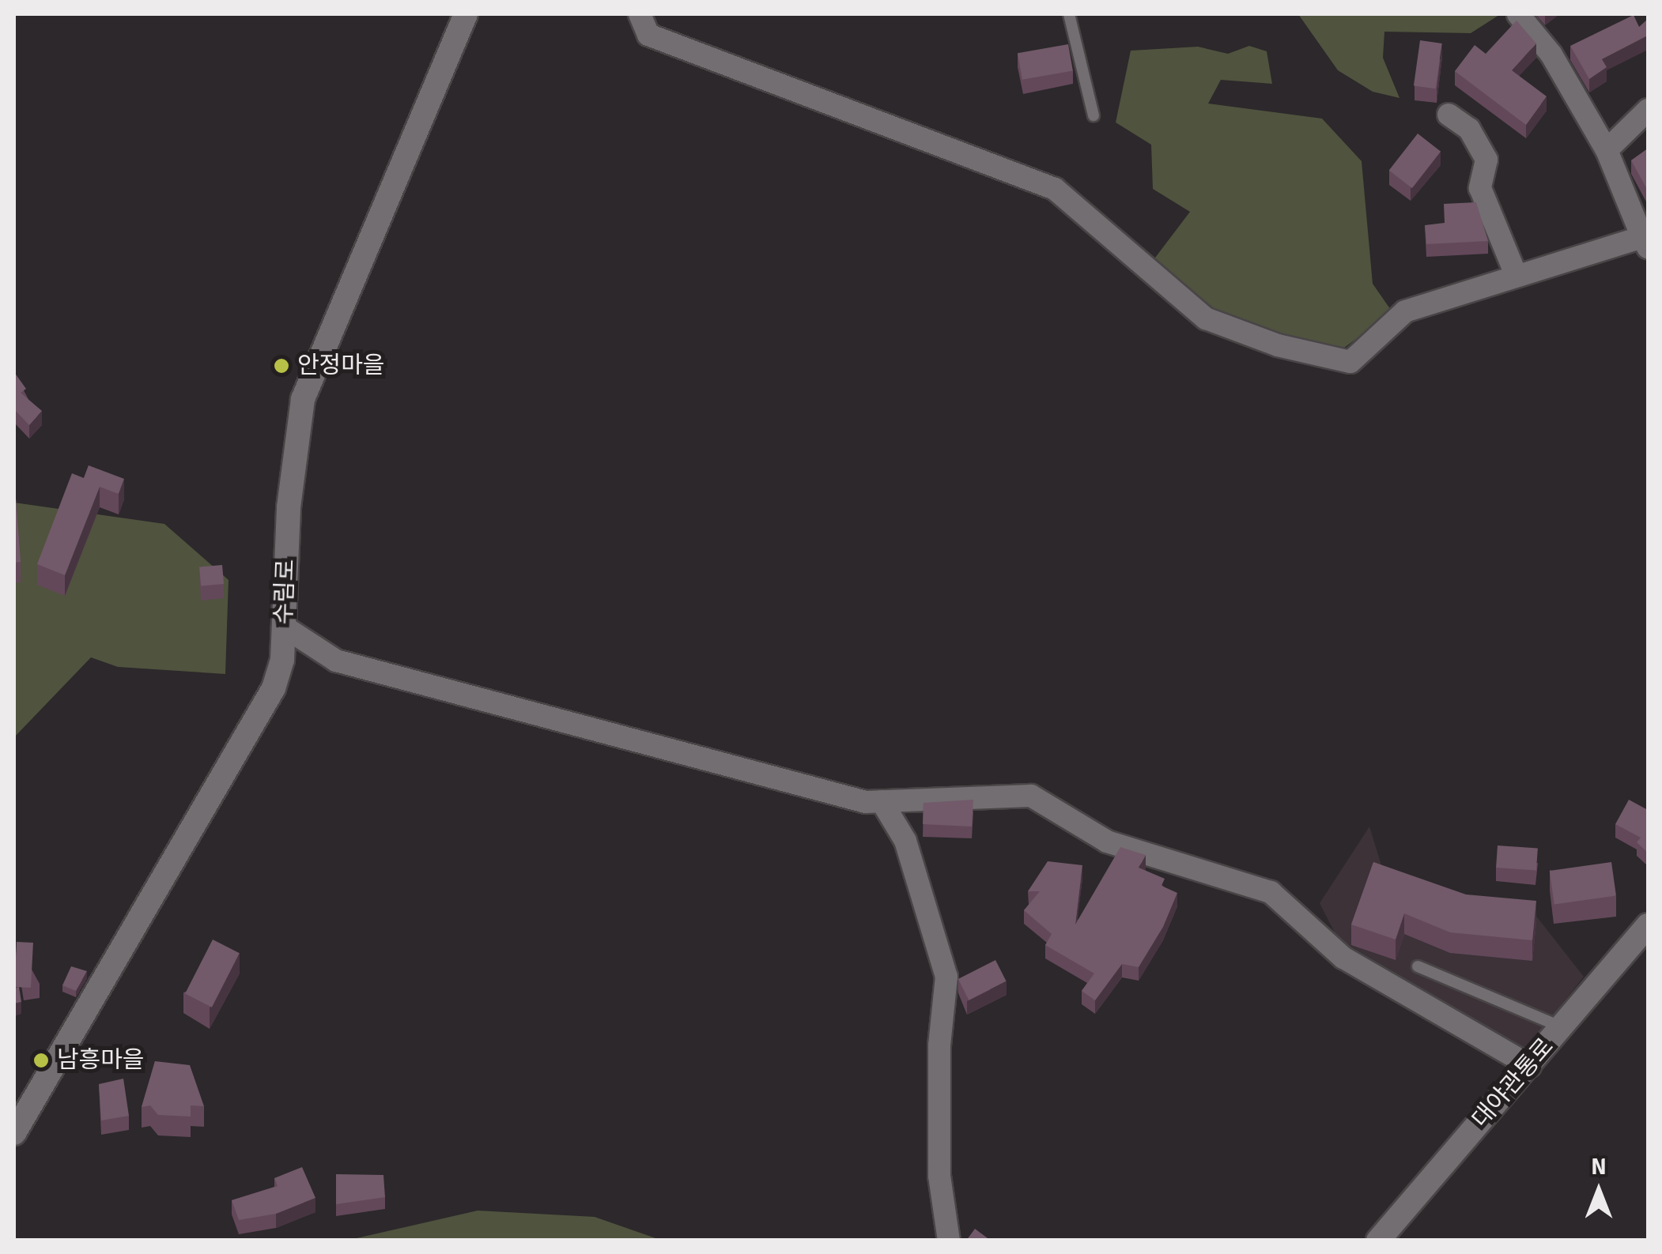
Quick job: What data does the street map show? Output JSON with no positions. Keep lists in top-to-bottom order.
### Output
{
  "streets": {
    "main road": ["수림로", "대야관통로"]
  },
  "places": ["안정마을", "남흥마을"],
  "north": "top"
}
